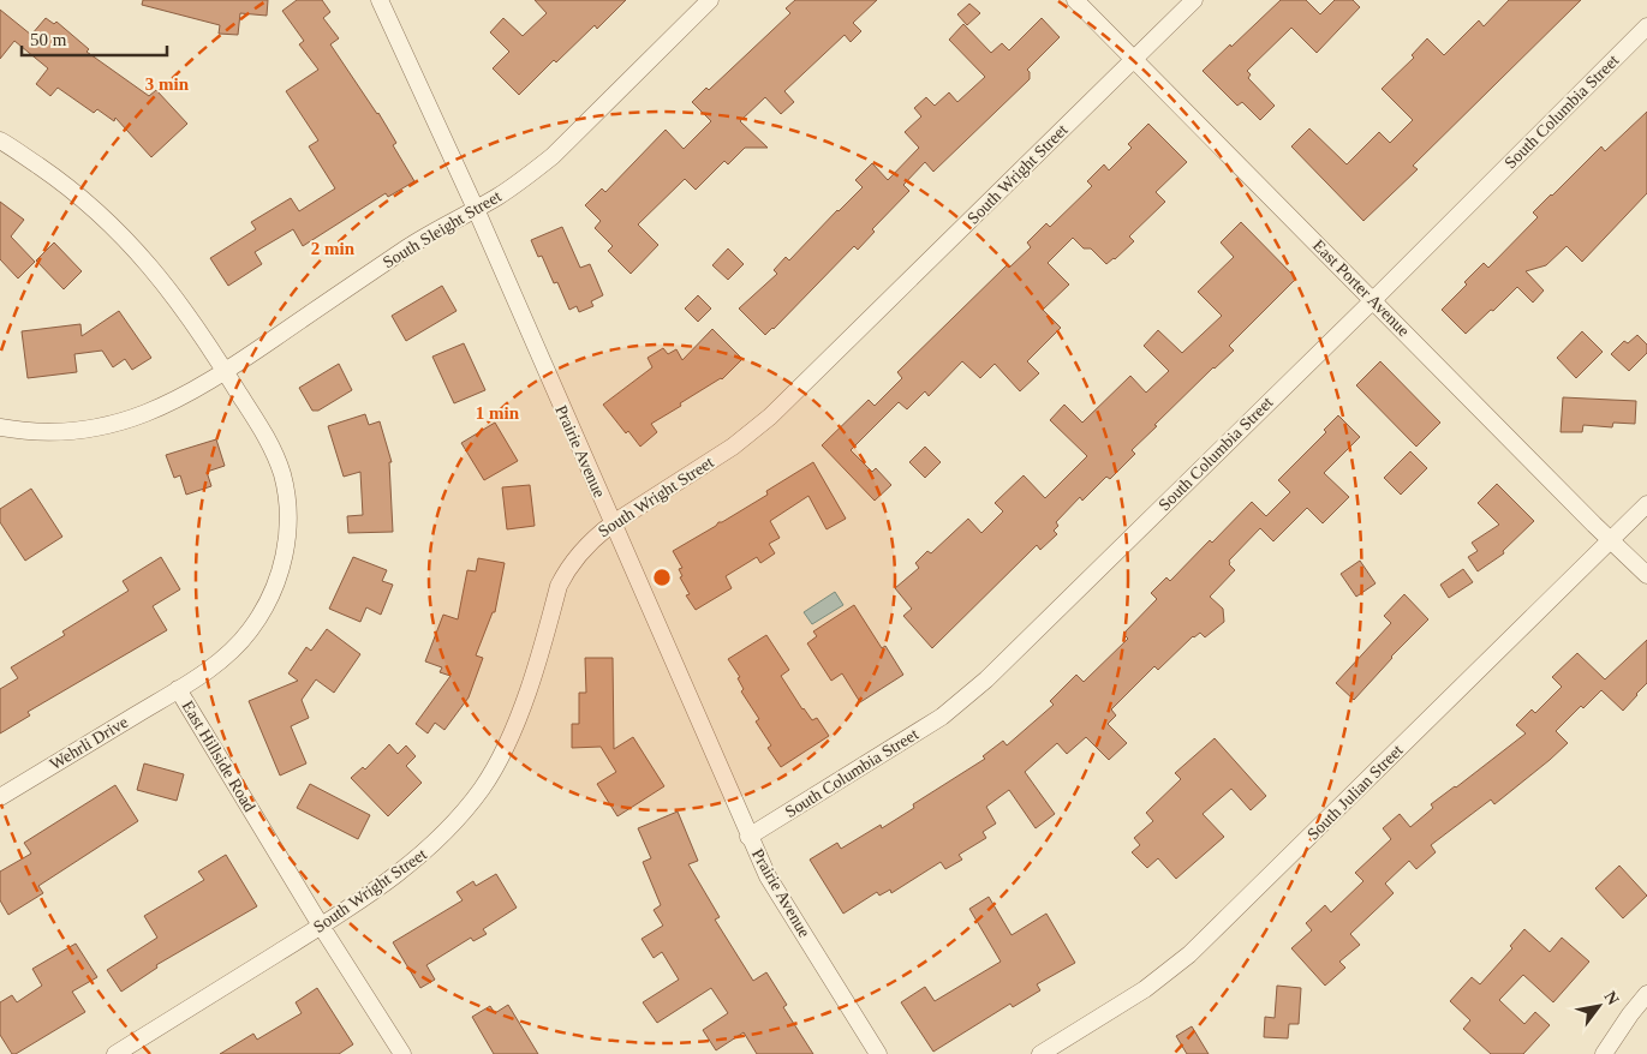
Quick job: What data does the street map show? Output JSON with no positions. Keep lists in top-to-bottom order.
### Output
{
  "streets": {
    "street": [
      "South Columbia Street",
      "South Wright Street",
      "South Sleight Street",
      "East Porter Avenue",
      "Prairie Avenue",
      "Wehrli Drive",
      "East Hillside Road",
      "South Julian Street"
    ]
  },
  "crossings": [
    ["South Columbia Street", "East Porter Avenue"],
    ["South Columbia Street", "Prairie Avenue"],
    ["South Wright Street", "East Porter Avenue"],
    ["South Wright Street", "Prairie Avenue"],
    ["South Wright Street", "East Hillside Road"],
    ["South Sleight Street", "Prairie Avenue"],
    ["South Sleight Street", "East Hillside Road"],
    ["East Porter Avenue", "South Julian Street"],
    ["Wehrli Drive", "East Hillside Road"]
  ],
  "scale_bar": "50 m",
  "north": "top right",
  "rings": ["3 min", "2 min", "1 min"]
}
